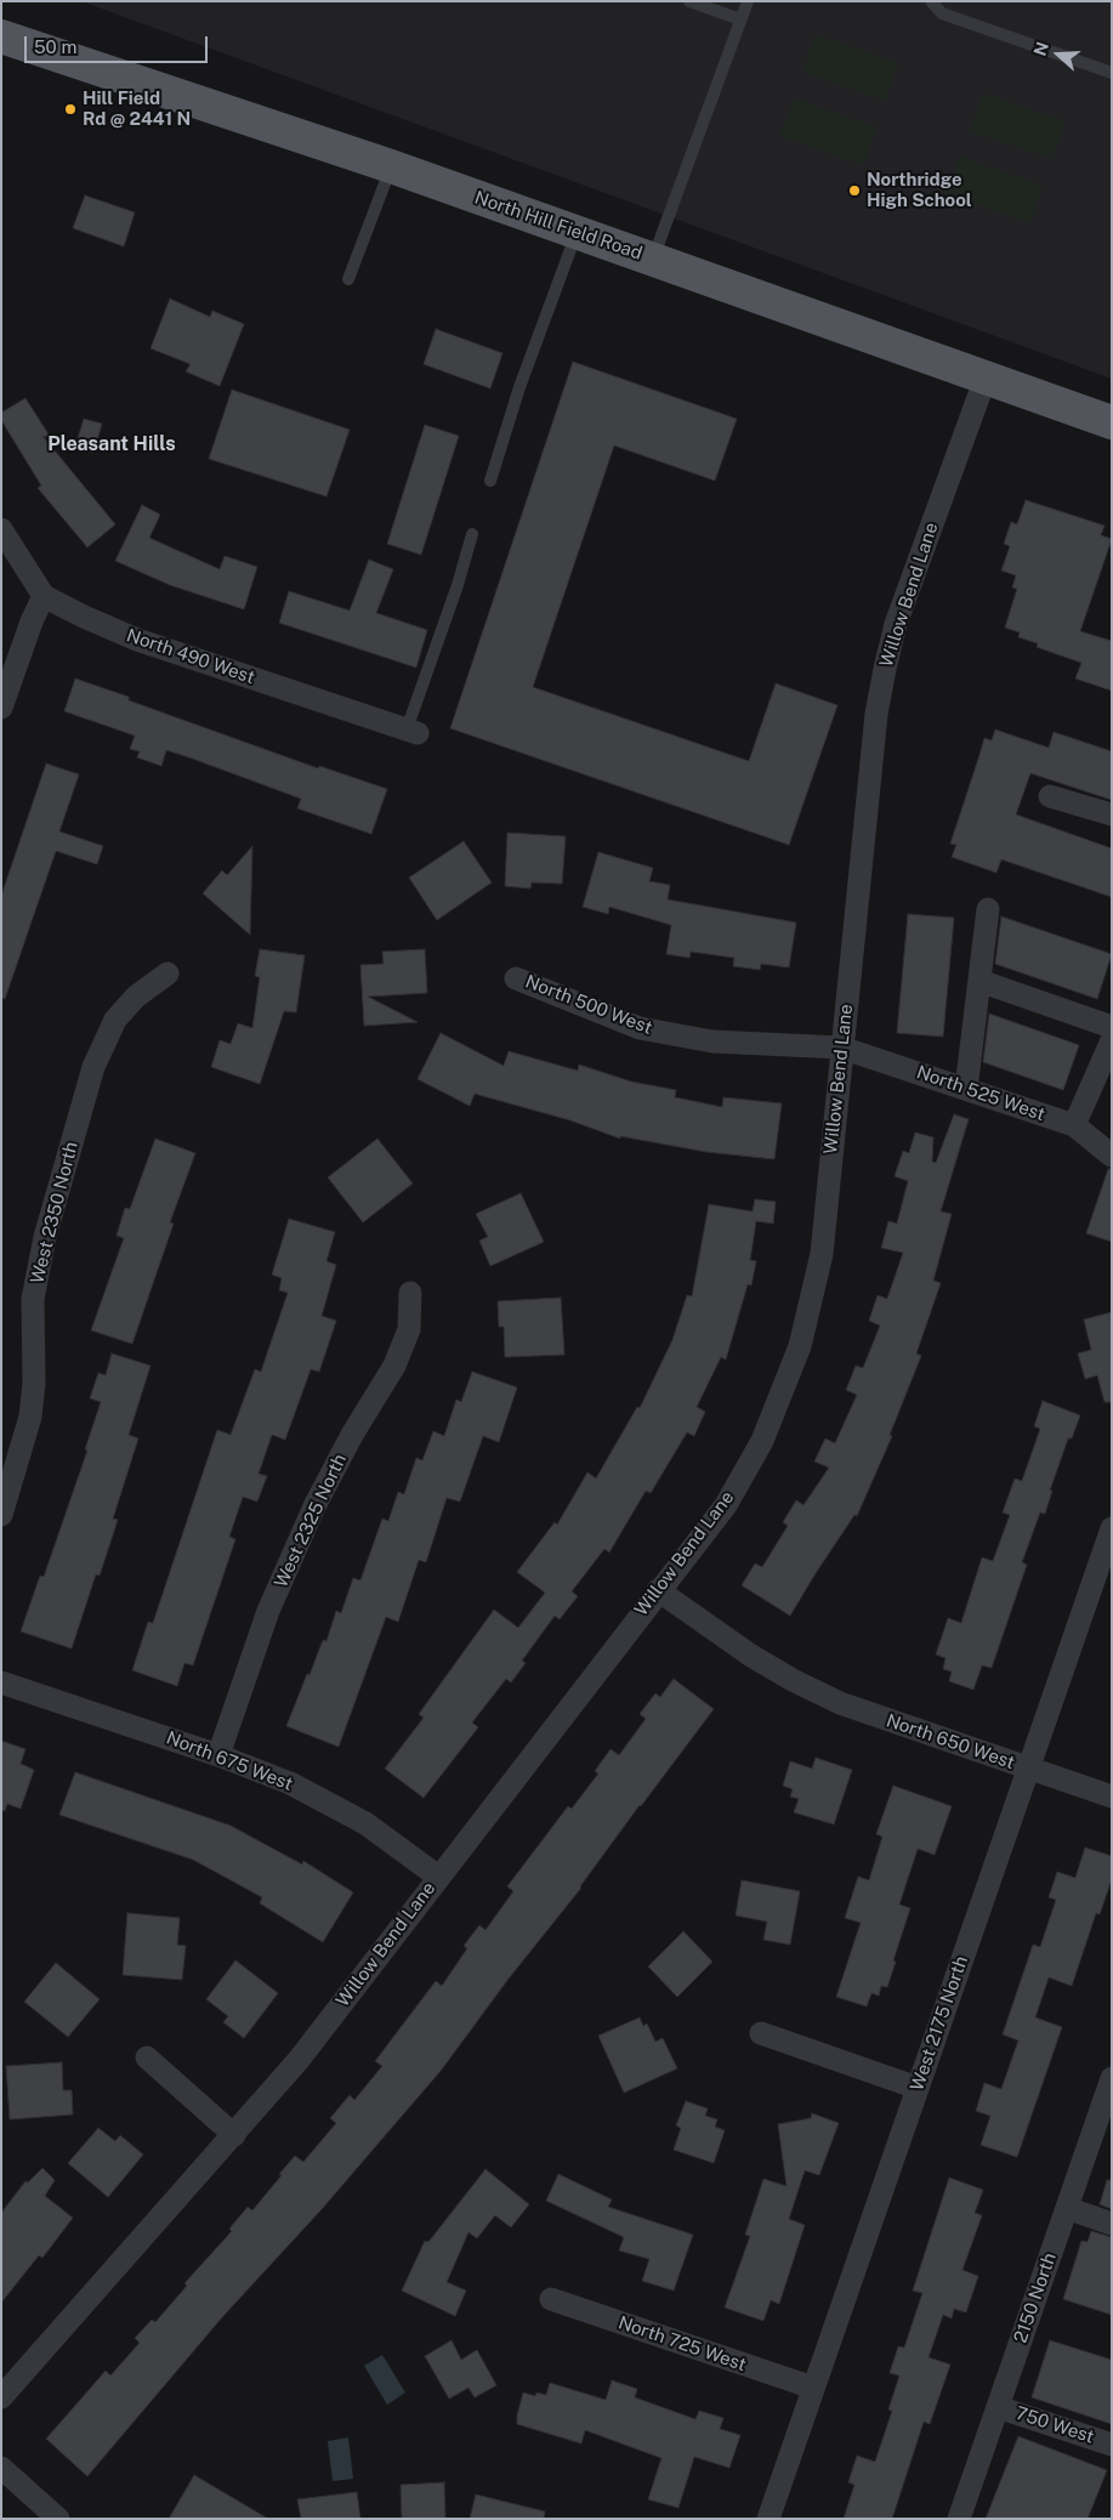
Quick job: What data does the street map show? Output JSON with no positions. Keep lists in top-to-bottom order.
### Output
{
  "streets": {
    "main road": ["North Hill Field Road"],
    "street": [
      "Willow Bend Lane",
      "North 490 West",
      "North 500 West",
      "North 525 West",
      "West 2350 North",
      "West 2325 North",
      "North 650 West",
      "North 675 West",
      "West 2175 North",
      "2150 North",
      "North 725 West",
      "750 West"
    ]
  },
  "crossings": [
    ["North Hill Field Road", "Willow Bend Lane"],
    ["Willow Bend Lane", "North 500 West"],
    ["Willow Bend Lane", "North 525 West"],
    ["Willow Bend Lane", "North 650 West"],
    ["Willow Bend Lane", "North 675 West"],
    ["North 500 West", "North 525 West"],
    ["West 2325 North", "North 675 West"],
    ["North 650 West", "West 2175 North"],
    ["West 2175 North", "North 725 West"],
    ["2150 North", "750 West"]
  ],
  "districts": ["Pleasant Hills"],
  "places": ["Hill Field Rd @ 2441 N", "Northridge High School"],
  "scale_bar": "50 m",
  "north": "left"
}
